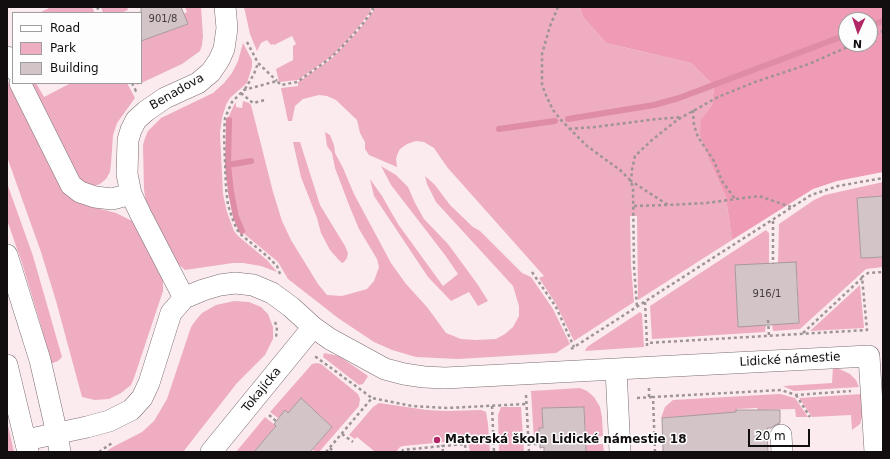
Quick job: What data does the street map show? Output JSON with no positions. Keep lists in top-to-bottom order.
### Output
{
  "streets": {
    "street": ["Benadova", "Lidické námestie", "Tokajícka"]
  },
  "crossings": [
    ["Lidické námestie", "Tokajícka"]
  ],
  "places": ["Materská škola Lidické námestie 18"],
  "house_numbers": ["901/8", "916/1"],
  "legend": ["Road", "Park", "Building"],
  "scale_bar": "20 m",
  "north": "bottom"
}
